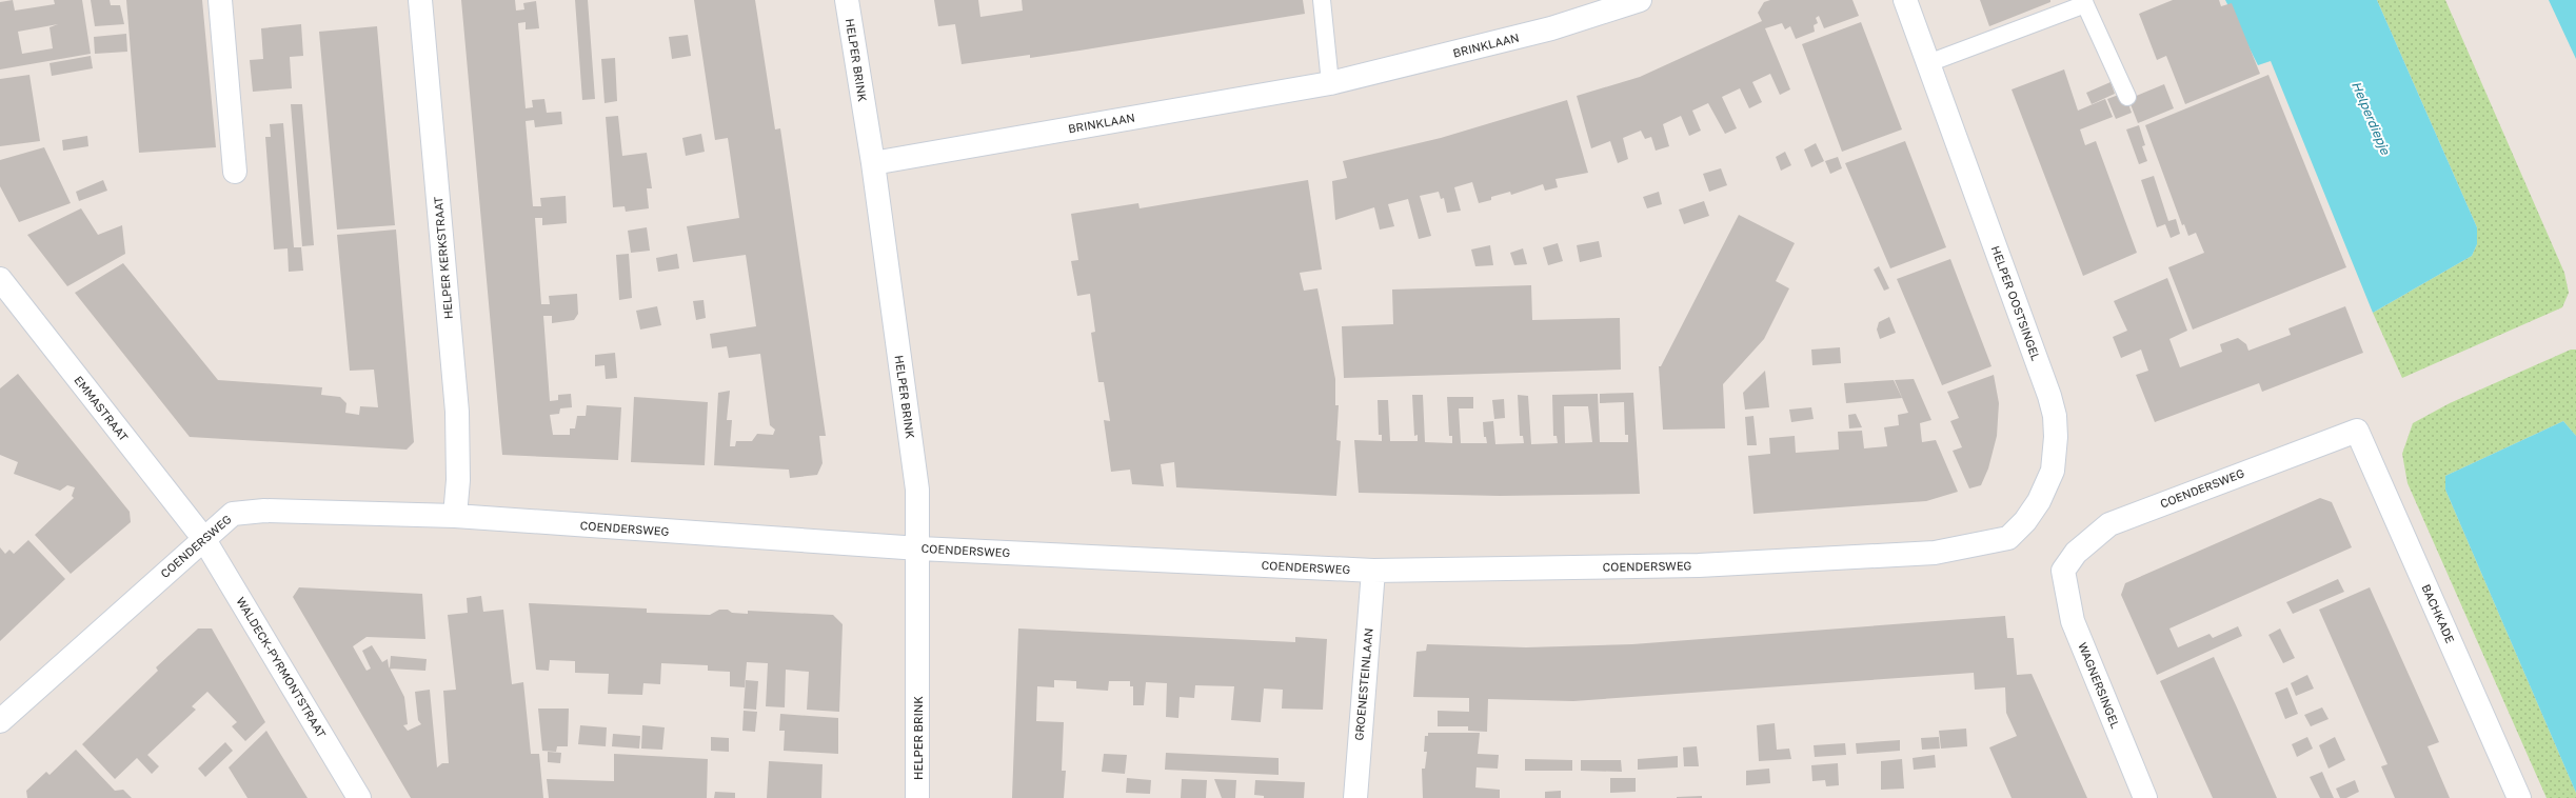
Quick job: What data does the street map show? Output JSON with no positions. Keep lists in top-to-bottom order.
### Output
{
  "streets": {
    "street": [
      "BRINKLAAN",
      "HELPER BRINK",
      "HELPER KERKSTRAAT",
      "HELPER OOSTSINGEL",
      "EMMASTRAAT",
      "COENDERSWEG",
      "BACHKADE",
      "WALDECK-PYRMONTSTRAAT",
      "GROENESTEINLAAN",
      "WAGNERSINGEL"
    ]
  },
  "crossings": [
    ["BRINKLAAN", "HELPER BRINK"],
    ["HELPER BRINK", "COENDERSWEG"],
    ["HELPER KERKSTRAAT", "COENDERSWEG"],
    ["HELPER OOSTSINGEL", "COENDERSWEG"],
    ["EMMASTRAAT", "COENDERSWEG"],
    ["EMMASTRAAT", "WALDECK-PYRMONTSTRAAT"],
    ["COENDERSWEG", "BACHKADE"],
    ["COENDERSWEG", "WALDECK-PYRMONTSTRAAT"],
    ["COENDERSWEG", "GROENESTEINLAAN"],
    ["COENDERSWEG", "WAGNERSINGEL"]
  ],
  "water": ["Helperdiepje"]
}
